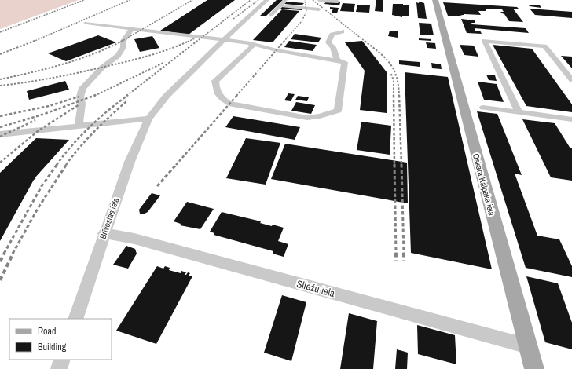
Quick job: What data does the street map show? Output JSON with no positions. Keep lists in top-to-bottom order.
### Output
{
  "streets": {
    "main road": ["Oskara Kalpaka iela"],
    "street": ["Brīvostas iela", "Sliežu iela"]
  },
  "crossings": [
    ["Oskara Kalpaka iela", "Sliežu iela"],
    ["Brīvostas iela", "Sliežu iela"]
  ],
  "legend": ["Road", "Building"]
}
